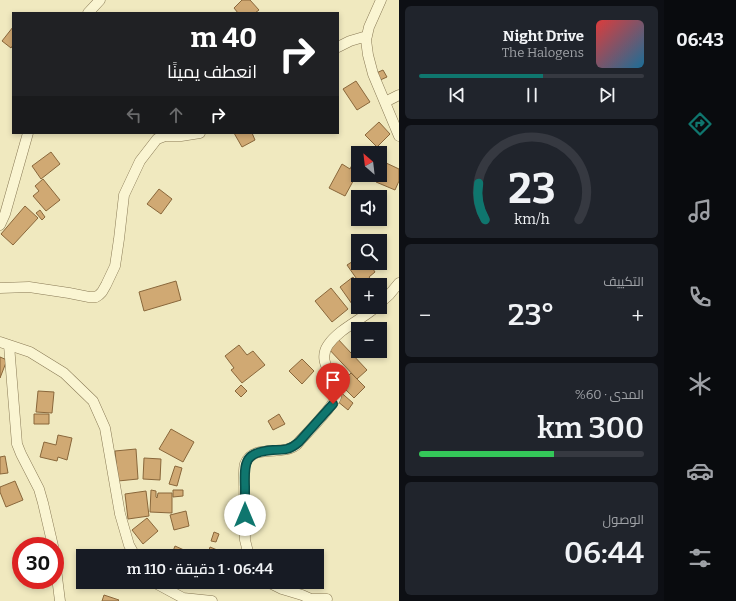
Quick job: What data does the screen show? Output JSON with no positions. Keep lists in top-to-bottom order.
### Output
{
  "north": "top left",
  "page": {
    "tabs": "06:43",
    "turn": ["40 m", "انعطف يمينًا"],
    "song": ["Night Drive", "The Halogens"],
    "map_buttons": ["+", "−"],
    "tile": [
      "التكييف",
      ["المدى · 60%", "300 km"],
      ["الوصول", "06:44"]
    ],
    "heat": ["−", "23°", "+"],
    "limit": "30",
    "trip": "06:44 · 1 دقيقة · 110 m",
    "gauge": ["23", "km/h"]
  }
}
